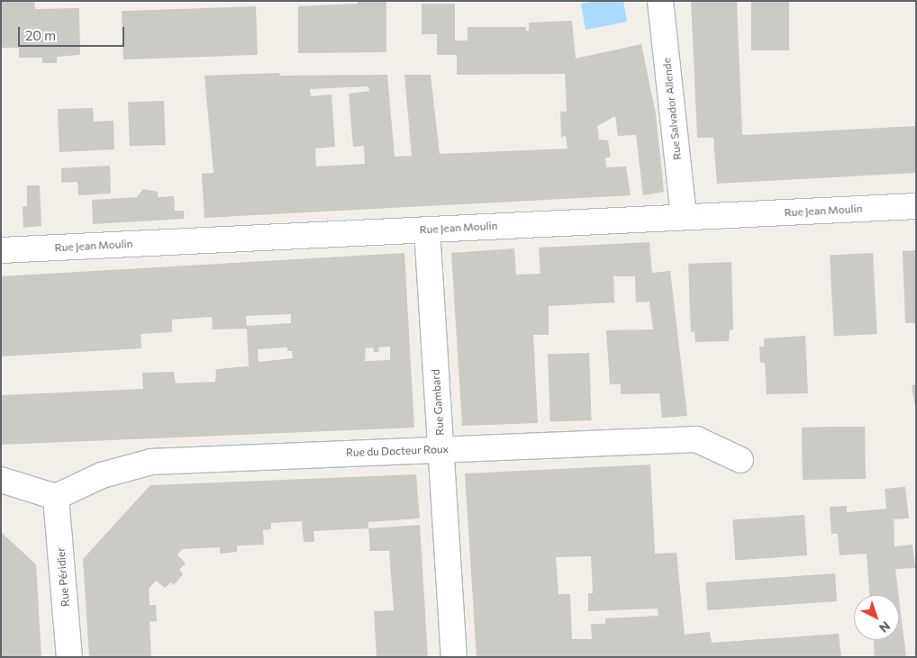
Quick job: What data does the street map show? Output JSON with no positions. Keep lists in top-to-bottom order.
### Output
{
  "streets": {
    "street": [
      "Rue Salvador Allende",
      "Rue Jean Moulin",
      "Rue Gambard",
      "Rue du Docteur Roux",
      "Rue Péridier"
    ]
  },
  "crossings": [
    ["Rue Salvador Allende", "Rue Jean Moulin"],
    ["Rue Jean Moulin", "Rue Gambard"],
    ["Rue Gambard", "Rue du Docteur Roux"],
    ["Rue du Docteur Roux", "Rue Péridier"]
  ],
  "scale_bar": "20 m",
  "north": "bottom right"
}
